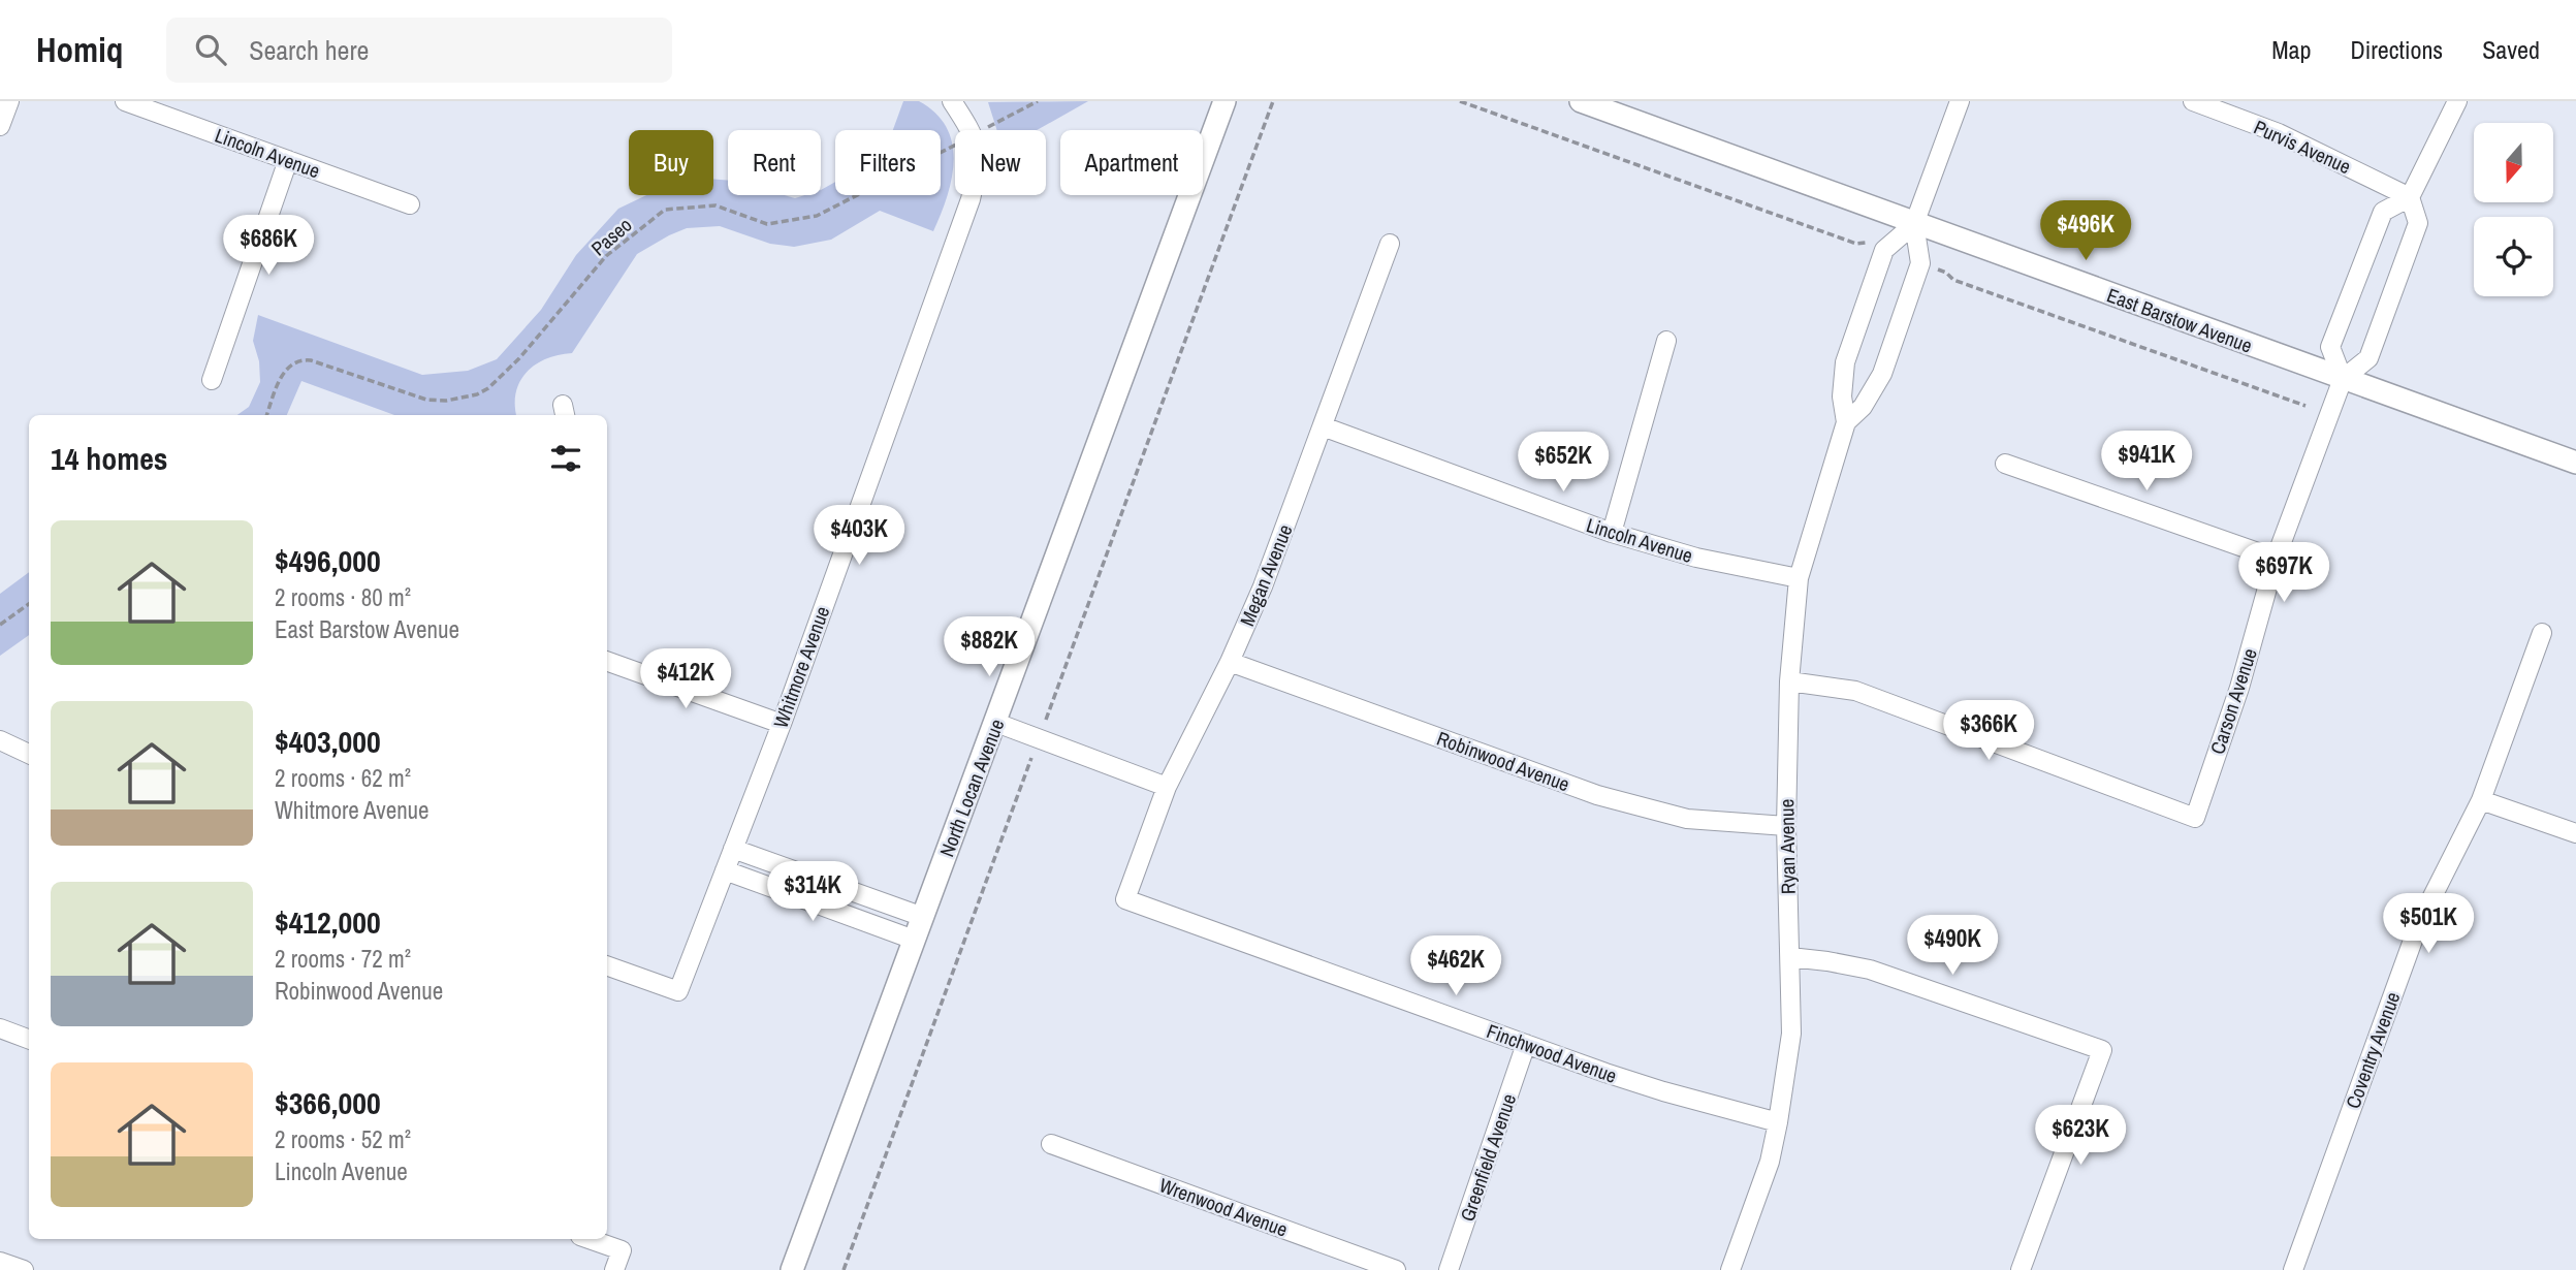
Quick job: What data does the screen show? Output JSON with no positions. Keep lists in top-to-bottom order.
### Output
{
  "streets": {
    "street": [
      "Purvis Avenue",
      "Lincoln Avenue",
      "East Barstow Avenue",
      "Megan Avenue",
      "Whitmore Avenue",
      "Carson Avenue",
      "Robinwood Avenue",
      "North Locan Avenue",
      "Ryan Avenue",
      "Coventry Avenue",
      "Finchwood Avenue",
      "Greenfield Avenue",
      "Wrenwood Avenue"
    ],
    "path": ["Paseo"]
  },
  "crossings": [
    ["Purvis Avenue", "Carson Avenue"],
    ["Lincoln Avenue", "Megan Avenue"],
    ["Lincoln Avenue", "Ryan Avenue"],
    ["East Barstow Avenue", "Carson Avenue"],
    ["East Barstow Avenue", "Ryan Avenue"],
    ["Megan Avenue", "Robinwood Avenue"],
    ["Megan Avenue", "Finchwood Avenue"],
    ["Carson Avenue", "Ryan Avenue"],
    ["Robinwood Avenue", "Ryan Avenue"],
    ["Ryan Avenue", "Finchwood Avenue"],
    ["Finchwood Avenue", "Greenfield Avenue"]
  ],
  "north": "bottom",
  "page": {
    "header": "Homiq",
    "search": "Search here",
    "nav": ["Map", "Directions", "Saved"],
    "chip": [
      "Buy",
      "Rent",
      "Filters",
      "New",
      "Apartment"
    ],
    "price": [
      "$496K",
      "$686K",
      "$941K",
      "$652K",
      "$403K",
      "$697K",
      "$882K",
      "$412K",
      "$366K",
      "$314K",
      "$501K",
      "$490K",
      "$462K",
      "$623K"
    ],
    "heading": "14 homes",
    "list": [
      {
        "name": "$496,000",
        "note": "2 rooms · 80 m² · East Barstow Avenue"
      },
      {
        "name": "$403,000",
        "note": "2 rooms · 62 m² · Whitmore Avenue"
      },
      {
        "name": "$412,000",
        "note": "2 rooms · 72 m² · Robinwood Avenue"
      },
      {
        "name": "$366,000",
        "note": "2 rooms · 52 m² · Lincoln Avenue"
      }
    ]
  }
}
